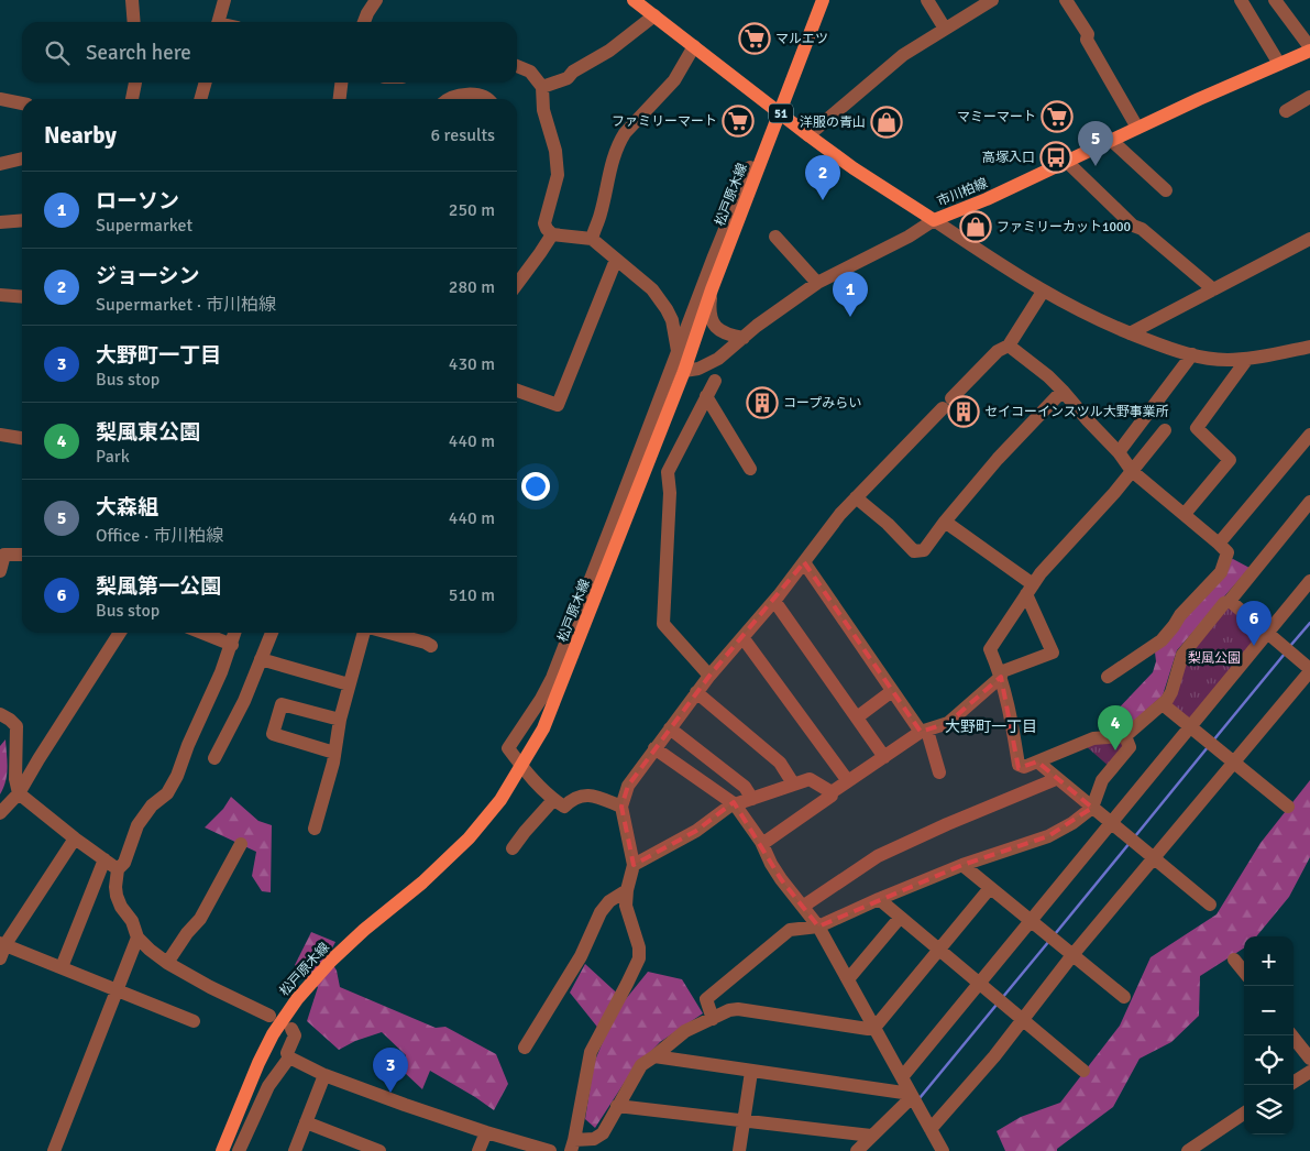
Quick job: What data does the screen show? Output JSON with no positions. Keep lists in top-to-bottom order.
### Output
{
  "streets": {
    "main road": ["51", "市川柏線", "松戸原木線"]
  },
  "districts": ["大野町一丁目"],
  "parks": ["梨風公園"],
  "places": {
    "supermarket": ["マルエツ", "マミーマート", "ファミリーマート"],
    "shop": ["洋服の青山", "ファミリーカット1000"],
    "bus stop": ["高塚入口"],
    "building": ["コープみらい", "セイコーインスツル大野事業所"]
  },
  "page": {
    "search": "Search here",
    "heading": ["Nearby", "6 results"],
    "pins": [
      "5",
      "2",
      "1",
      "6",
      "4",
      "3"
    ],
    "list": [
      {
        "mark": "1",
        "name": "ローソン",
        "note": "Supermarket",
        "value": "250 m"
      },
      {
        "mark": "2",
        "name": "ジョーシン",
        "note": "Supermarket · 市川柏線",
        "value": "280 m"
      },
      {
        "mark": "3",
        "name": "大野町一丁目",
        "note": "Bus stop",
        "value": "430 m"
      },
      {
        "mark": "4",
        "name": "梨風東公園",
        "note": "Park",
        "value": "440 m"
      },
      {
        "mark": "5",
        "name": "大森組",
        "note": "Office · 市川柏線",
        "value": "440 m"
      },
      {
        "mark": "6",
        "name": "梨風第一公園",
        "note": "Bus stop",
        "value": "510 m"
      }
    ],
    "map_buttons": ["+", "−"]
  }
}
